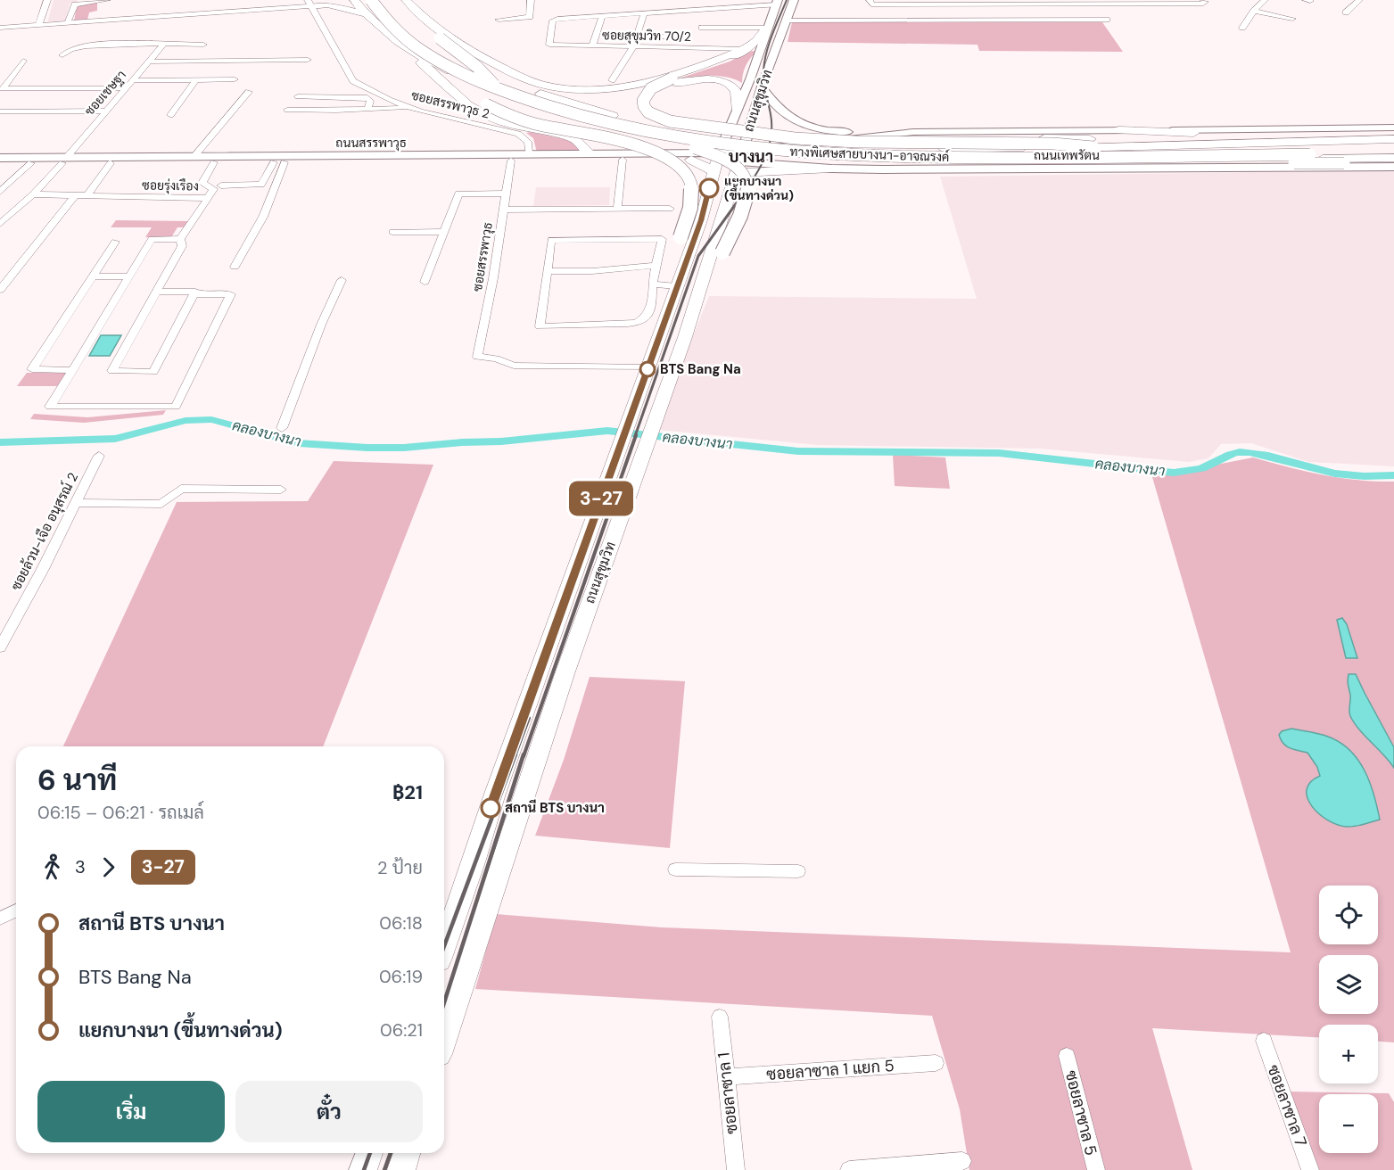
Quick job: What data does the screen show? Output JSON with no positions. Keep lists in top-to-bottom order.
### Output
{
  "streets": {
    "highway": ["ถนนสุขุมวิท", "ทางพิเศษสายบางนา-อาจณรงค์"],
    "main road": ["ถนนสรรพาวุธ", "ถนนเทพรัตน"],
    "street": [
      "ซอยสุขุมวิท 70/2",
      "ซอยเชษฐา",
      "ซอยสรรพาวุธ 2",
      "ซอยรุ่งเรือง",
      "ซอยสรรพาวุธ",
      "ซอยล้วน-เจือ อนุสรณ์ 2",
      "ซอยลาซาล 1 แยก 5",
      "ซอยลาซาล 1",
      "ซอยลาซาล 7",
      "ซอยลาซาล 5"
    ]
  },
  "crossings": [
    ["ซอยเชษฐา", "ถนนสรรพาวุธ"],
    ["ซอยเชษฐา", "ซอยรุ่งเรือง"],
    ["ถนนสุขุมวิท", "ถนนสรรพาวุธ"],
    ["ถนนสุขุมวิท", "ถนนเทพรัตน"],
    ["ถนนสุขุมวิท", "ซอยสรรพาวุธ"],
    ["ซอยสรรพาวุธ 2", "ถนนสรรพาวุธ"],
    ["ถนนสรรพาวุธ", "ถนนเทพรัตน"],
    ["ถนนสรรพาวุธ", "ซอยรุ่งเรือง"],
    ["ถนนสรรพาวุธ", "ซอยสรรพาวุธ"],
    ["ซอยลาซาล 1 แยก 5", "ซอยลาซาล 1"]
  ],
  "districts": ["บางนา"],
  "water": ["คลองบางนา"],
  "places": ["แยกบางนา (ขึ้นทางด่วน)", "BTS Bang Na", "สถานี BTS บางนา"],
  "lines": ["bus line 3-27"],
  "page": {
    "on_map": "3-27",
    "heading": ["6 นาที", "06:15 – 06:21 · รถเมล์", "฿21"],
    "legs": ["3", "3-27", "2 ป้าย"],
    "map_buttons": ["+", "−"],
    "list": [
      {
        "name": "สถานี BTS บางนา",
        "value": "06:18"
      },
      {
        "name": "BTS Bang Na",
        "value": "06:19"
      },
      {
        "name": "แยกบางนา (ขึ้นทางด่วน)",
        "value": "06:21"
      }
    ],
    "buttons": ["เริ่ม", "ตั๋ว"]
  }
}
